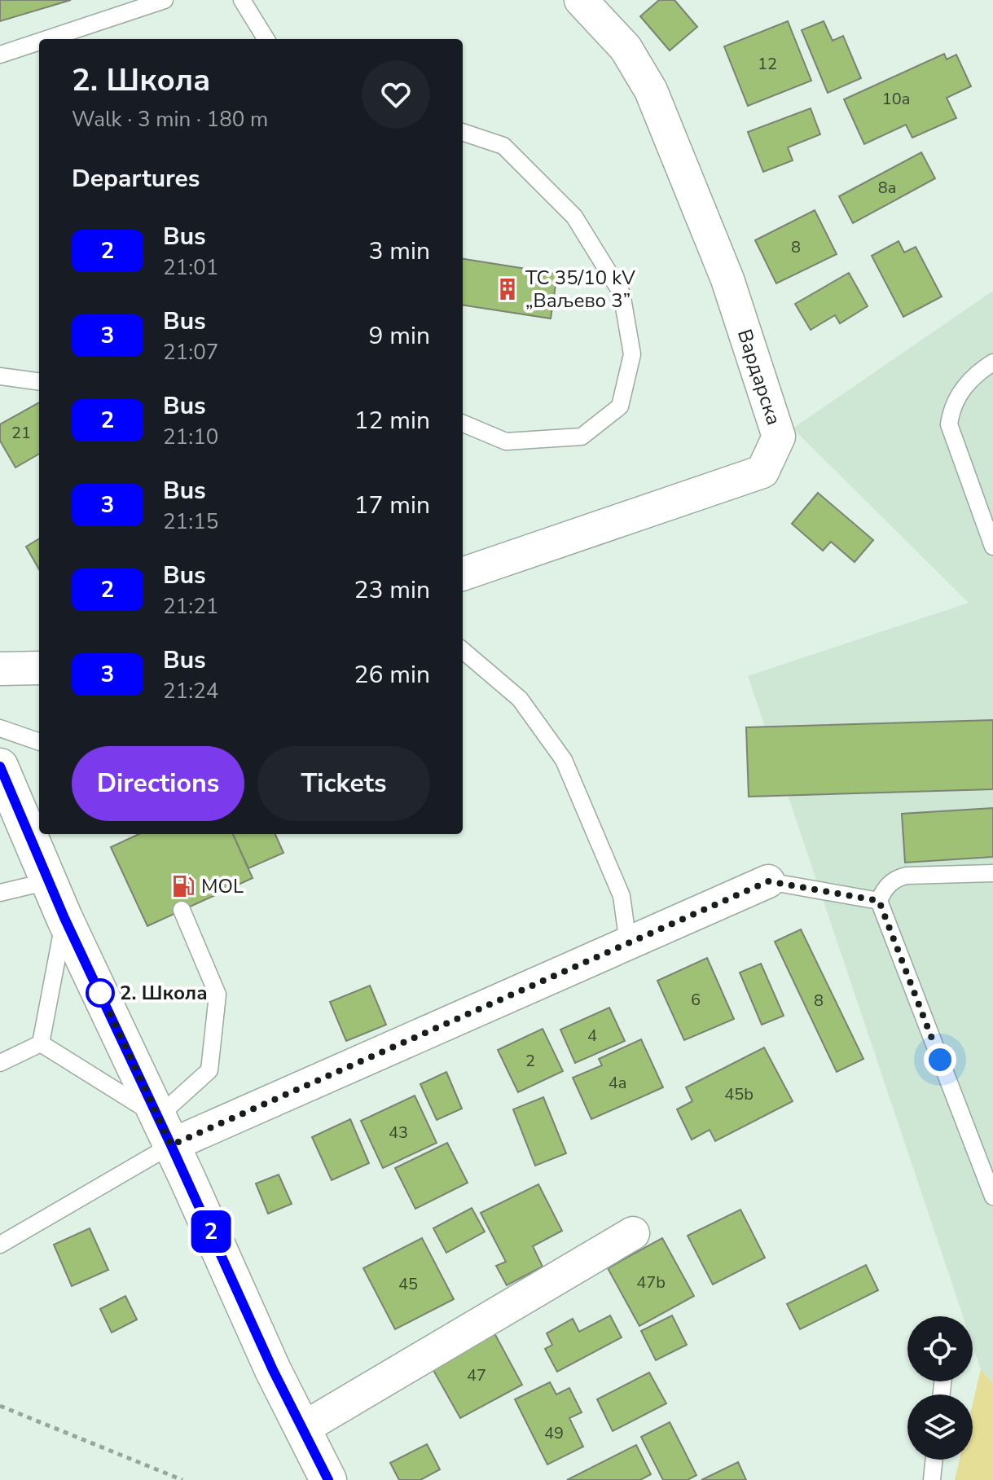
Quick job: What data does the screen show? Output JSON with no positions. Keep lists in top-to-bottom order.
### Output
{
  "streets": {
    "street": ["Вардарска"]
  },
  "places": {
    "building": ["ТС 35/10 kV „Ваљево 3”"],
    "fuel station": ["MOL"],
    "other": ["2. Школа"]
  },
  "lines": ["bus line 2"],
  "house_numbers": [
    "12",
    "10a",
    "8a",
    "8",
    "21",
    "6",
    "8",
    "4",
    "2",
    "4a",
    "45b",
    "43",
    "47b",
    "45",
    "47",
    "49"
  ],
  "page": {
    "on_map": "2",
    "heading": [
      ["2. Школа", "Walk · 3 min · 180 m"],
      "Departures"
    ],
    "list": [
      {
        "mark": "2",
        "name": "Bus",
        "note": "21:01",
        "value": "3 min"
      },
      {
        "mark": "3",
        "name": "Bus",
        "note": "21:07",
        "value": "9 min"
      },
      {
        "mark": "2",
        "name": "Bus",
        "note": "21:10",
        "value": "12 min"
      },
      {
        "mark": "3",
        "name": "Bus",
        "note": "21:15",
        "value": "17 min"
      },
      {
        "mark": "2",
        "name": "Bus",
        "note": "21:21",
        "value": "23 min"
      },
      {
        "mark": "3",
        "name": "Bus",
        "note": "21:24",
        "value": "26 min"
      }
    ],
    "buttons": ["Directions", "Tickets"]
  }
}
